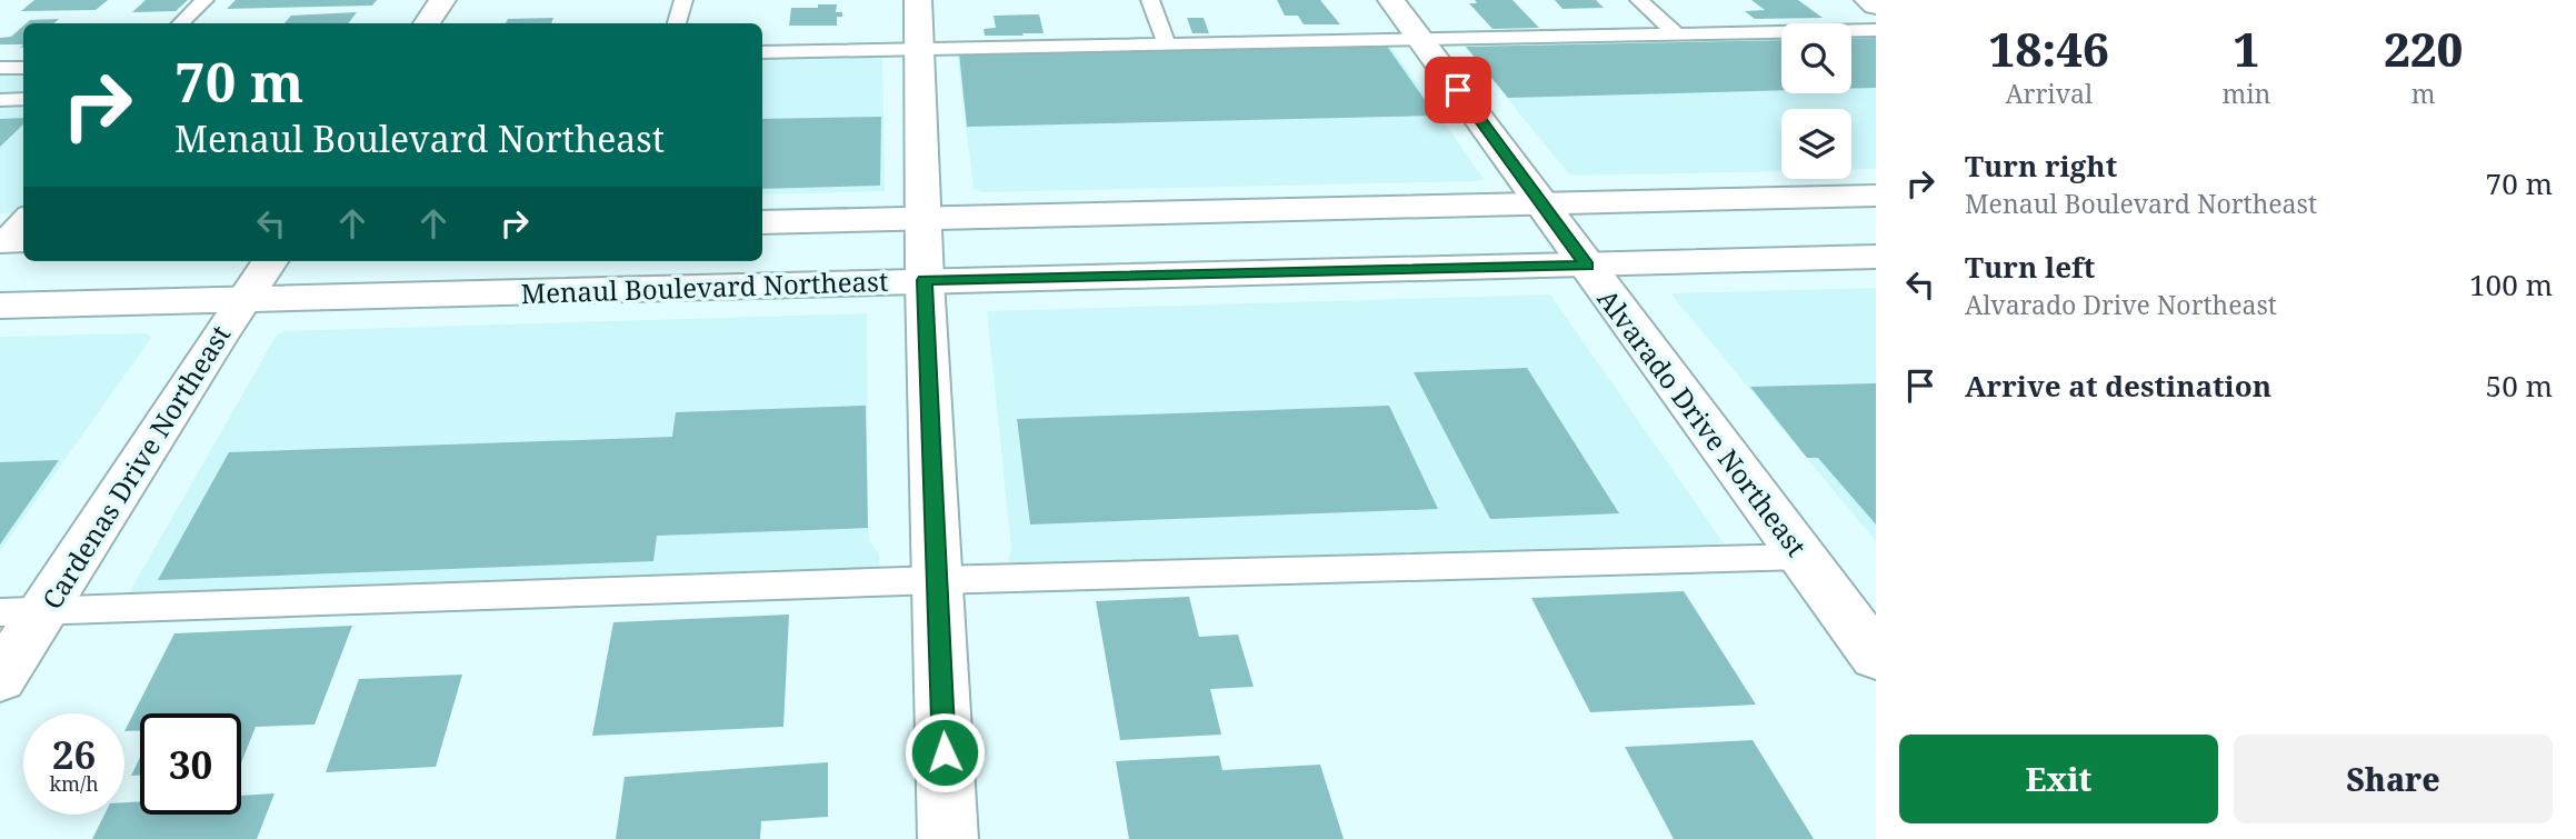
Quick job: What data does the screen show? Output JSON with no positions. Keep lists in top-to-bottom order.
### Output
{
  "streets": {
    "main road": ["Menaul Boulevard Northeast", "Alvarado Drive Northeast", "Cardenas Drive Northeast"]
  },
  "crossings": [
    ["Menaul Boulevard Northeast", "Alvarado Drive Northeast"],
    ["Menaul Boulevard Northeast", "Cardenas Drive Northeast"]
  ],
  "page": {
    "eta": [
      "18:46",
      "Arrival",
      "1",
      "min",
      "220",
      "m"
    ],
    "turn": ["70 m", "Menaul Boulevard Northeast"],
    "list": [
      {
        "name": "Turn right",
        "note": "Menaul Boulevard Northeast",
        "value": "70 m"
      },
      {
        "name": "Turn left",
        "note": "Alvarado Drive Northeast",
        "value": "100 m"
      },
      {
        "name": "Arrive at destination",
        "value": "50 m"
      }
    ],
    "speed": "26 km/h",
    "limit": "30",
    "buttons": ["Exit", "Share"]
  }
}
